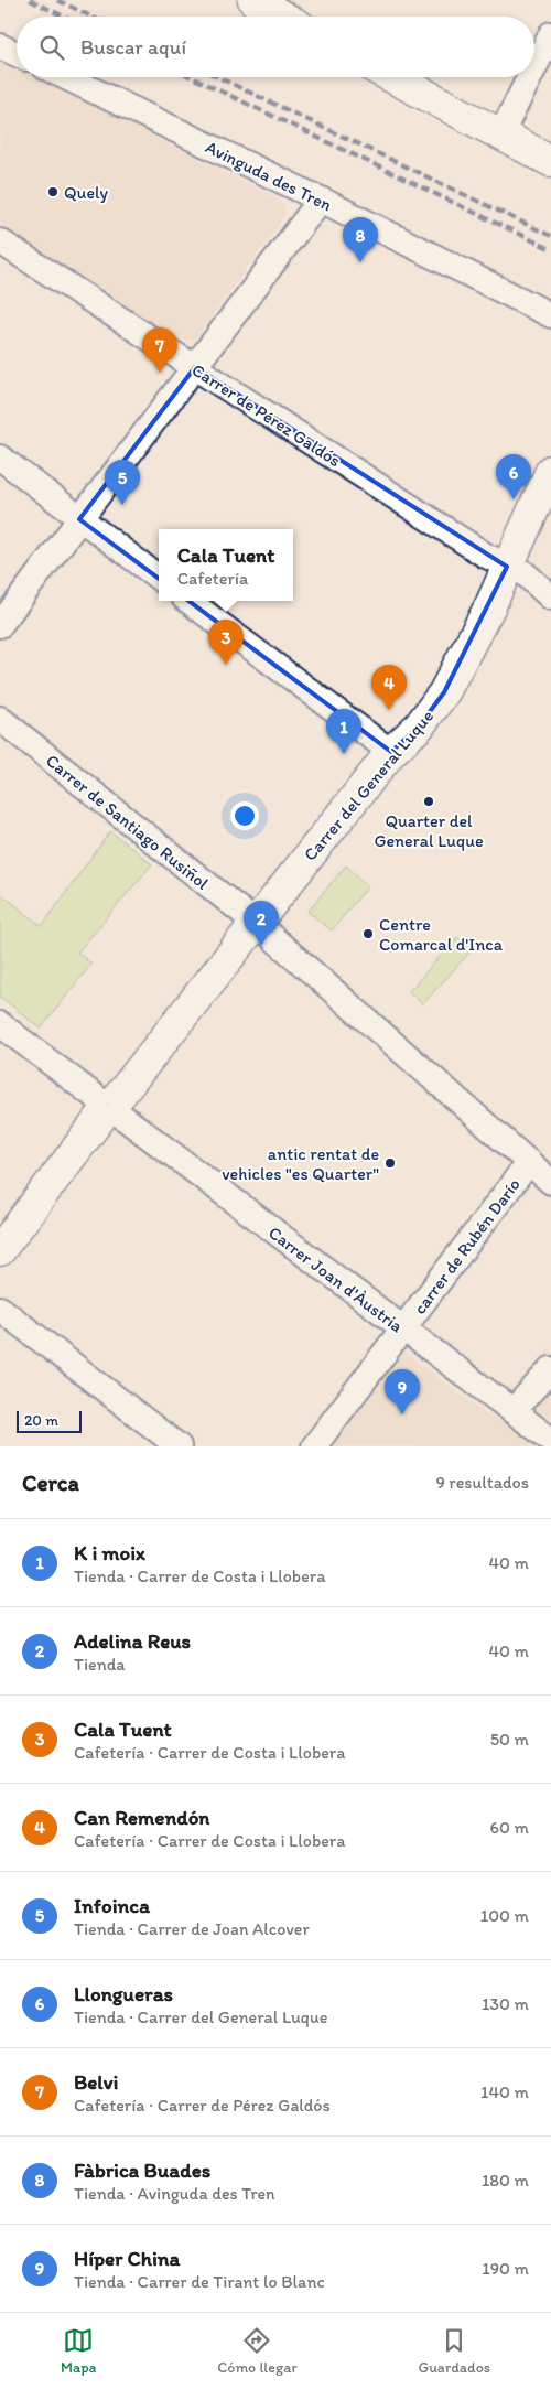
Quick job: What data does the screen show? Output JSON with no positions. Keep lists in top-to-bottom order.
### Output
{
  "streets": {
    "main road": ["Carrer del General Luque"],
    "street": [
      "Avinguda des Tren",
      "Carrer de Pérez Galdós",
      "Carrer de Santiago Rusiñol",
      "carrer de Rubén Darío",
      "Carrer Joan d'Àustria"
    ]
  },
  "crossings": [
    ["Carrer de Pérez Galdós", "Carrer del General Luque"],
    ["Carrer del General Luque", "Carrer de Santiago Rusiñol"],
    ["Carrer del General Luque", "Carrer Joan d'Àustria"],
    ["Carrer de Santiago Rusiñol", "carrer de Rubén Darío"],
    ["carrer de Rubén Darío", "Carrer Joan d'Àustria"]
  ],
  "places": [
    "Quely",
    "Quarter del General Luque",
    "Centre Comarcal d'Inca",
    "antic rentat de vehicles \"es Quarter\""
  ],
  "scale_bar": "20 m",
  "page": {
    "search": "Buscar aquí",
    "pins": [
      "8",
      "7",
      "6",
      "5",
      "3",
      "4",
      "1",
      "2",
      "9"
    ],
    "popup": ["Cala Tuent", "Cafetería"],
    "scale": "20 m",
    "heading": ["Cerca", "9 resultados"],
    "list": [
      {
        "mark": "1",
        "name": "K i moix",
        "note": "Tienda · Carrer de Costa i Llobera",
        "value": "40 m"
      },
      {
        "mark": "2",
        "name": "Adelina Reus",
        "note": "Tienda",
        "value": "40 m"
      },
      {
        "mark": "3",
        "name": "Cala Tuent",
        "note": "Cafetería · Carrer de Costa i Llobera",
        "value": "50 m"
      },
      {
        "mark": "4",
        "name": "Can Remendón",
        "note": "Cafetería · Carrer de Costa i Llobera",
        "value": "60 m"
      },
      {
        "mark": "5",
        "name": "Infoinca",
        "note": "Tienda · Carrer de Joan Alcover",
        "value": "100 m"
      },
      {
        "mark": "6",
        "name": "Llongueras",
        "note": "Tienda · Carrer del General Luque",
        "value": "130 m"
      },
      {
        "mark": "7",
        "name": "Belvi",
        "note": "Cafetería · Carrer de Pérez Galdós",
        "value": "140 m"
      },
      {
        "mark": "8",
        "name": "Fàbrica Buades",
        "note": "Tienda · Avinguda des Tren",
        "value": "180 m"
      },
      {
        "mark": "9",
        "name": "Híper China",
        "note": "Tienda · Carrer de Tirant lo Blanc",
        "value": "190 m"
      }
    ],
    "nav": ["Mapa", "Cómo llegar", "Guardados"]
  }
}
